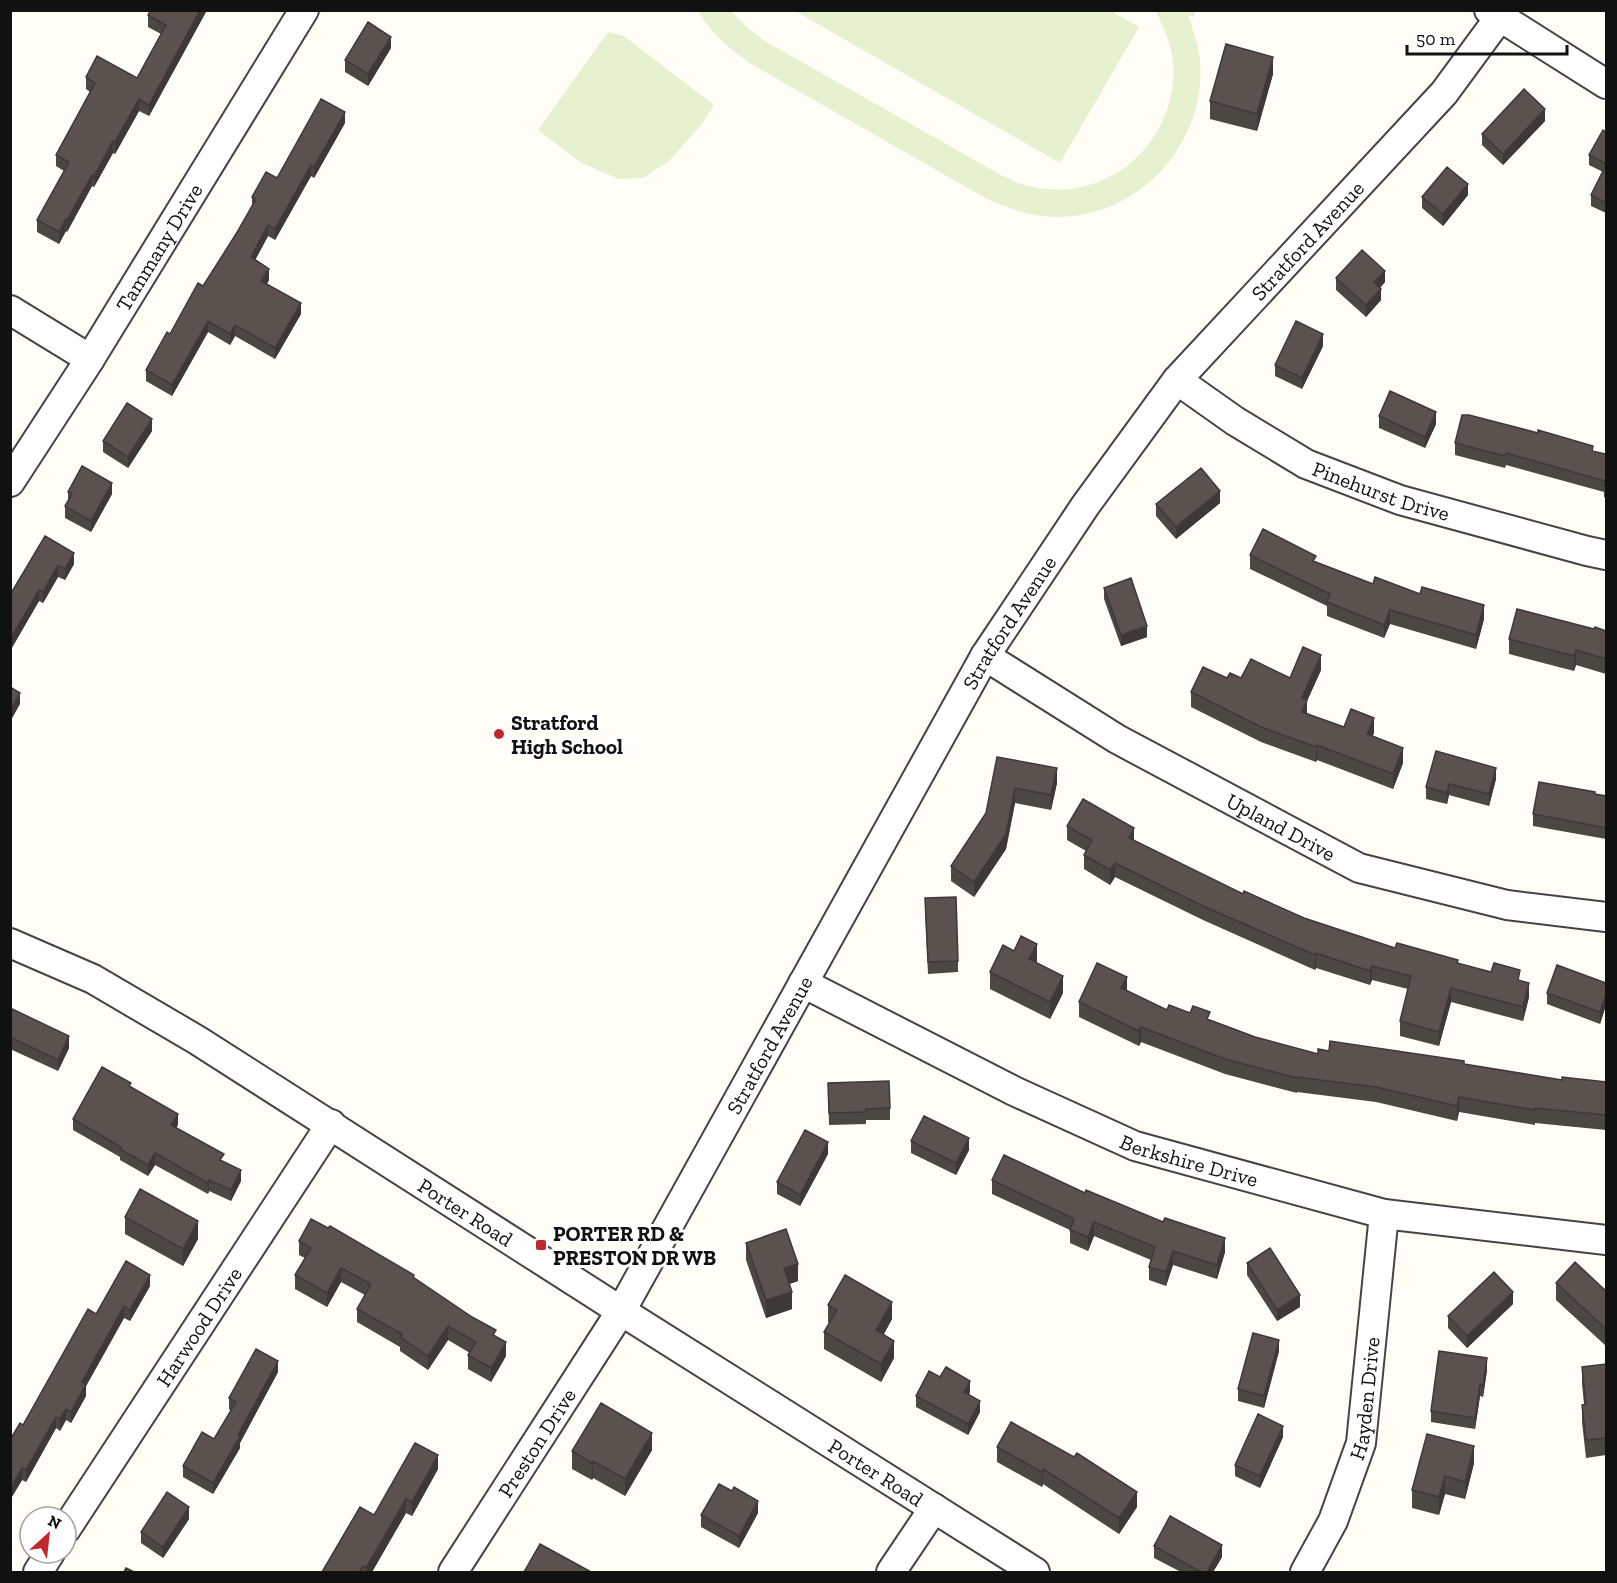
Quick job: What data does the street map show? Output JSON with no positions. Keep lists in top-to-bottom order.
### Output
{
  "streets": {
    "street": [
      "Stratford Avenue",
      "Tammany Drive",
      "Pinehurst Drive",
      "Upland Drive",
      "Berkshire Drive",
      "Porter Road",
      "Harwood Drive",
      "Hayden Drive",
      "Preston Drive"
    ]
  },
  "crossings": [
    ["Stratford Avenue", "Pinehurst Drive"],
    ["Stratford Avenue", "Upland Drive"],
    ["Stratford Avenue", "Berkshire Drive"],
    ["Stratford Avenue", "Porter Road"],
    ["Stratford Avenue", "Preston Drive"],
    ["Berkshire Drive", "Hayden Drive"],
    ["Porter Road", "Harwood Drive"],
    ["Porter Road", "Preston Drive"]
  ],
  "places": {
    "other": ["Stratford High School"],
    "transit": ["PORTER RD & PRESTON DR WB"]
  },
  "scale_bar": "50 m",
  "north": "top right"
}
